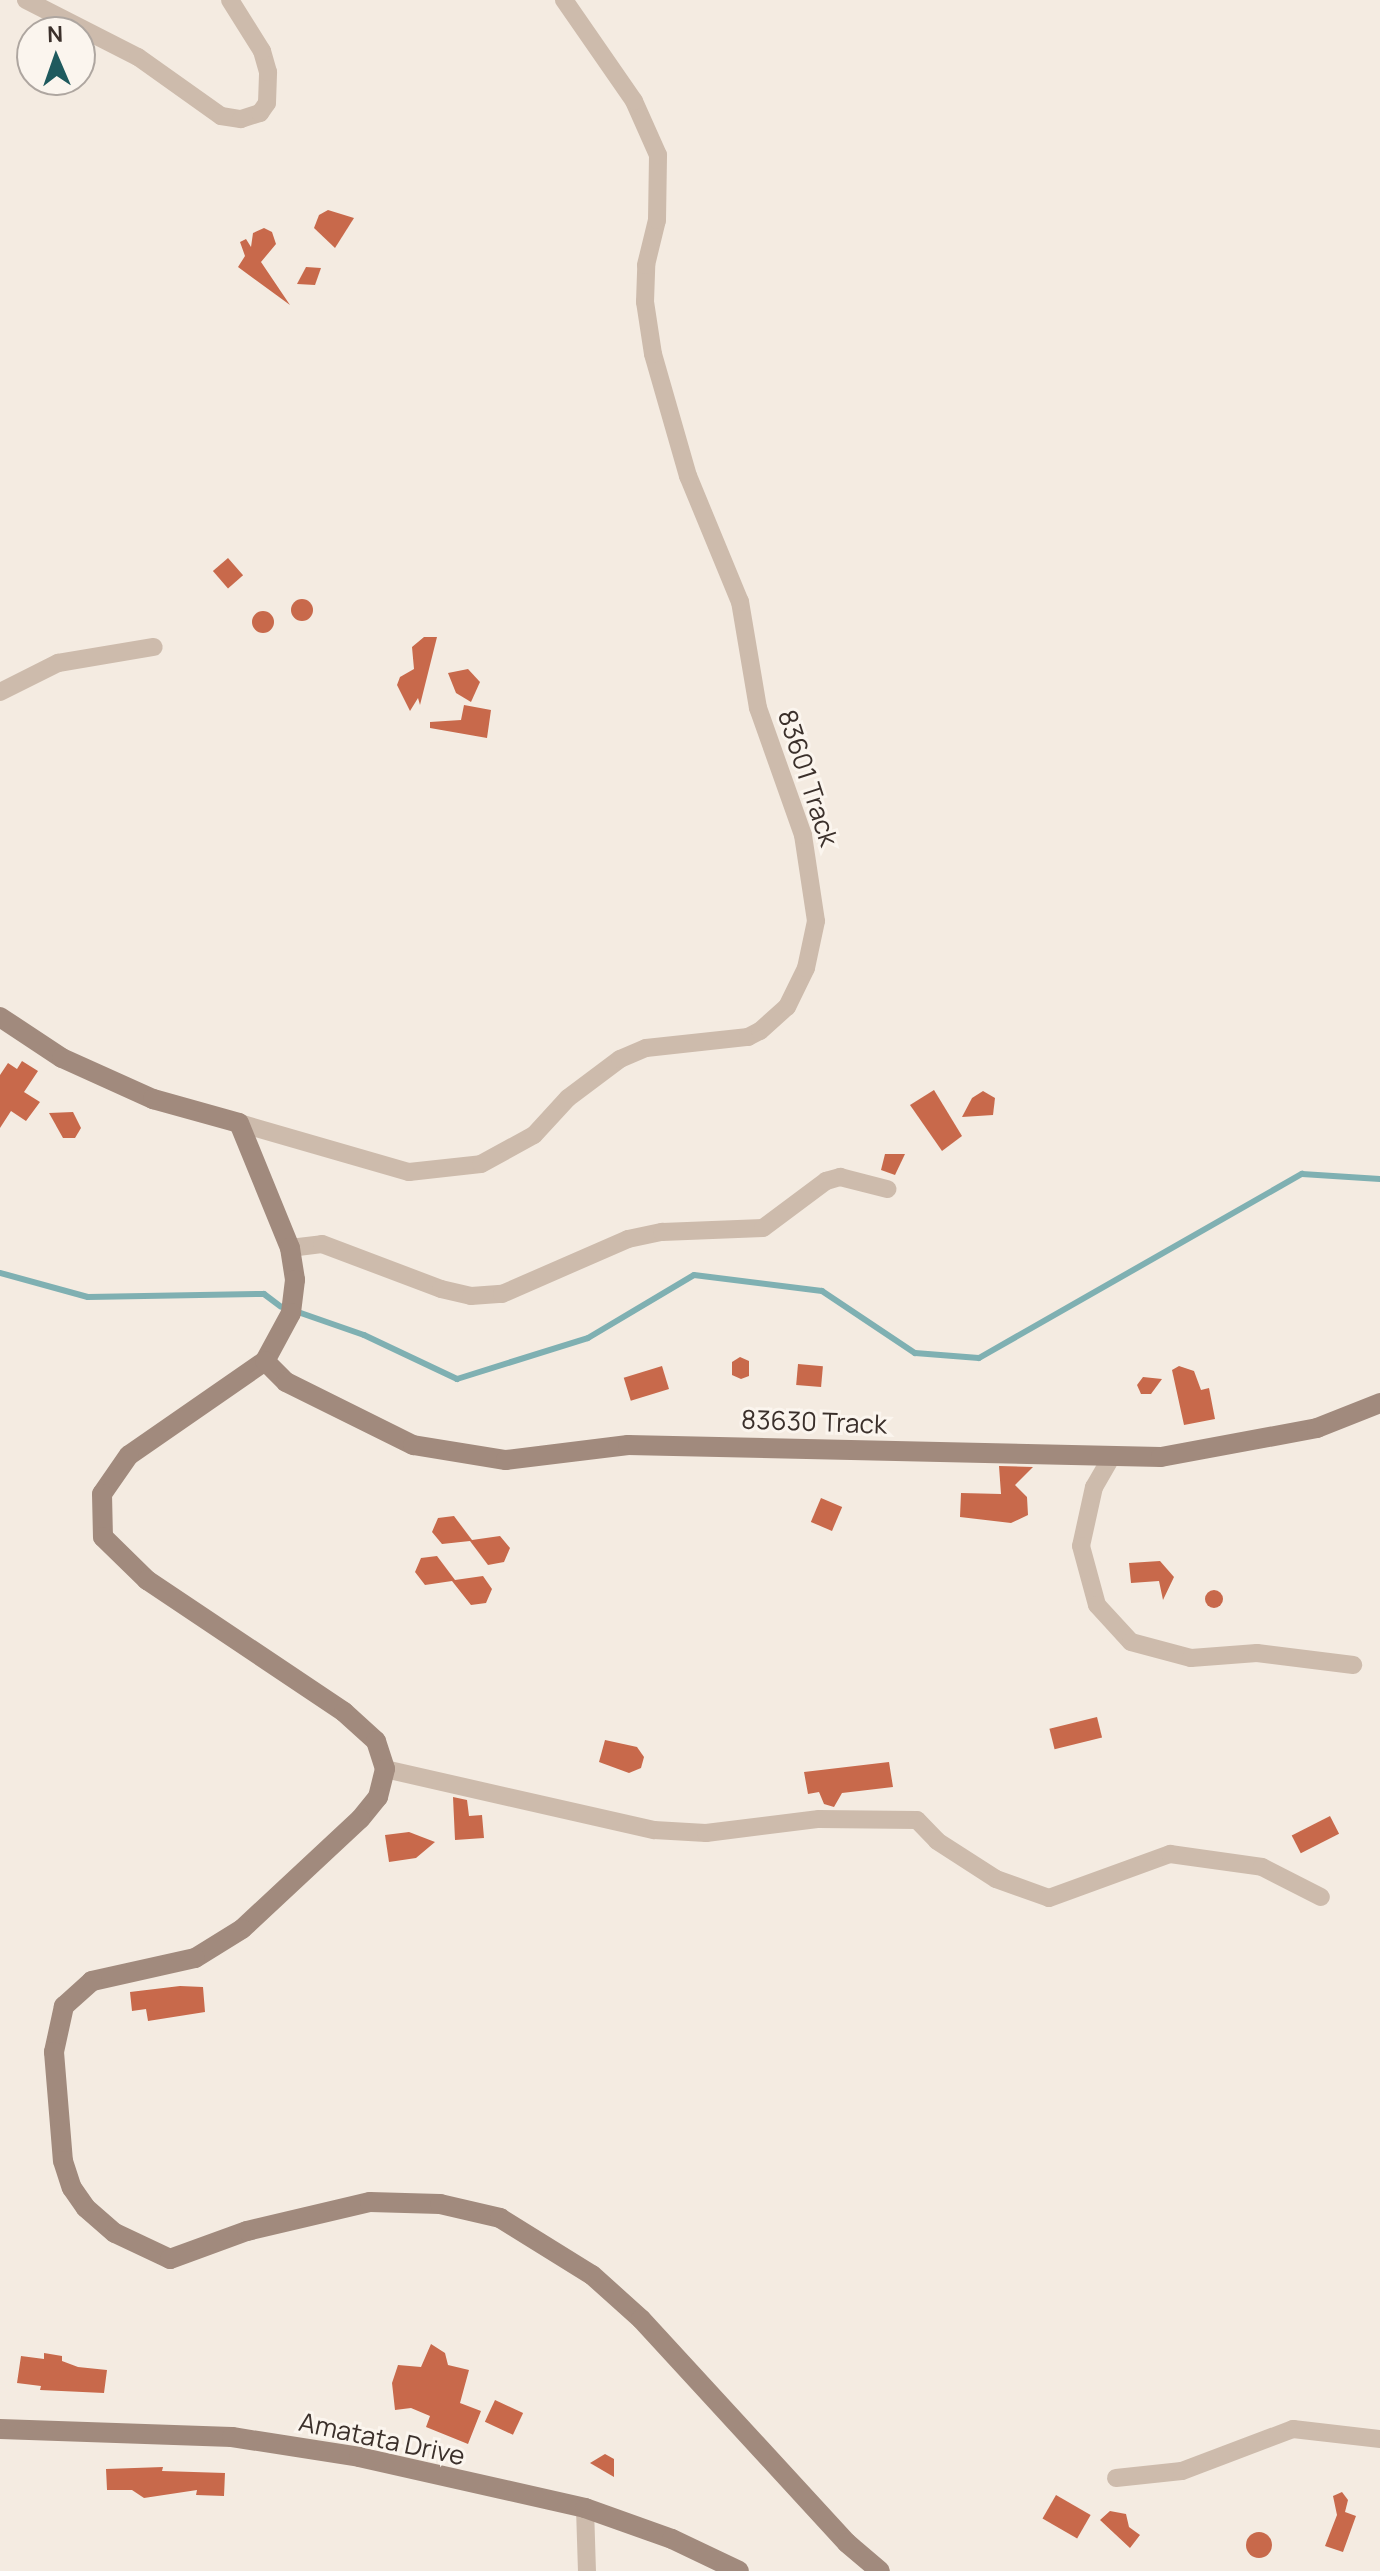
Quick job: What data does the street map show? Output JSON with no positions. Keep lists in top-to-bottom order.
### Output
{
  "streets": {
    "street": ["83601 Track", "83630 Track", "Amatata Drive"]
  },
  "north": "top"
}
